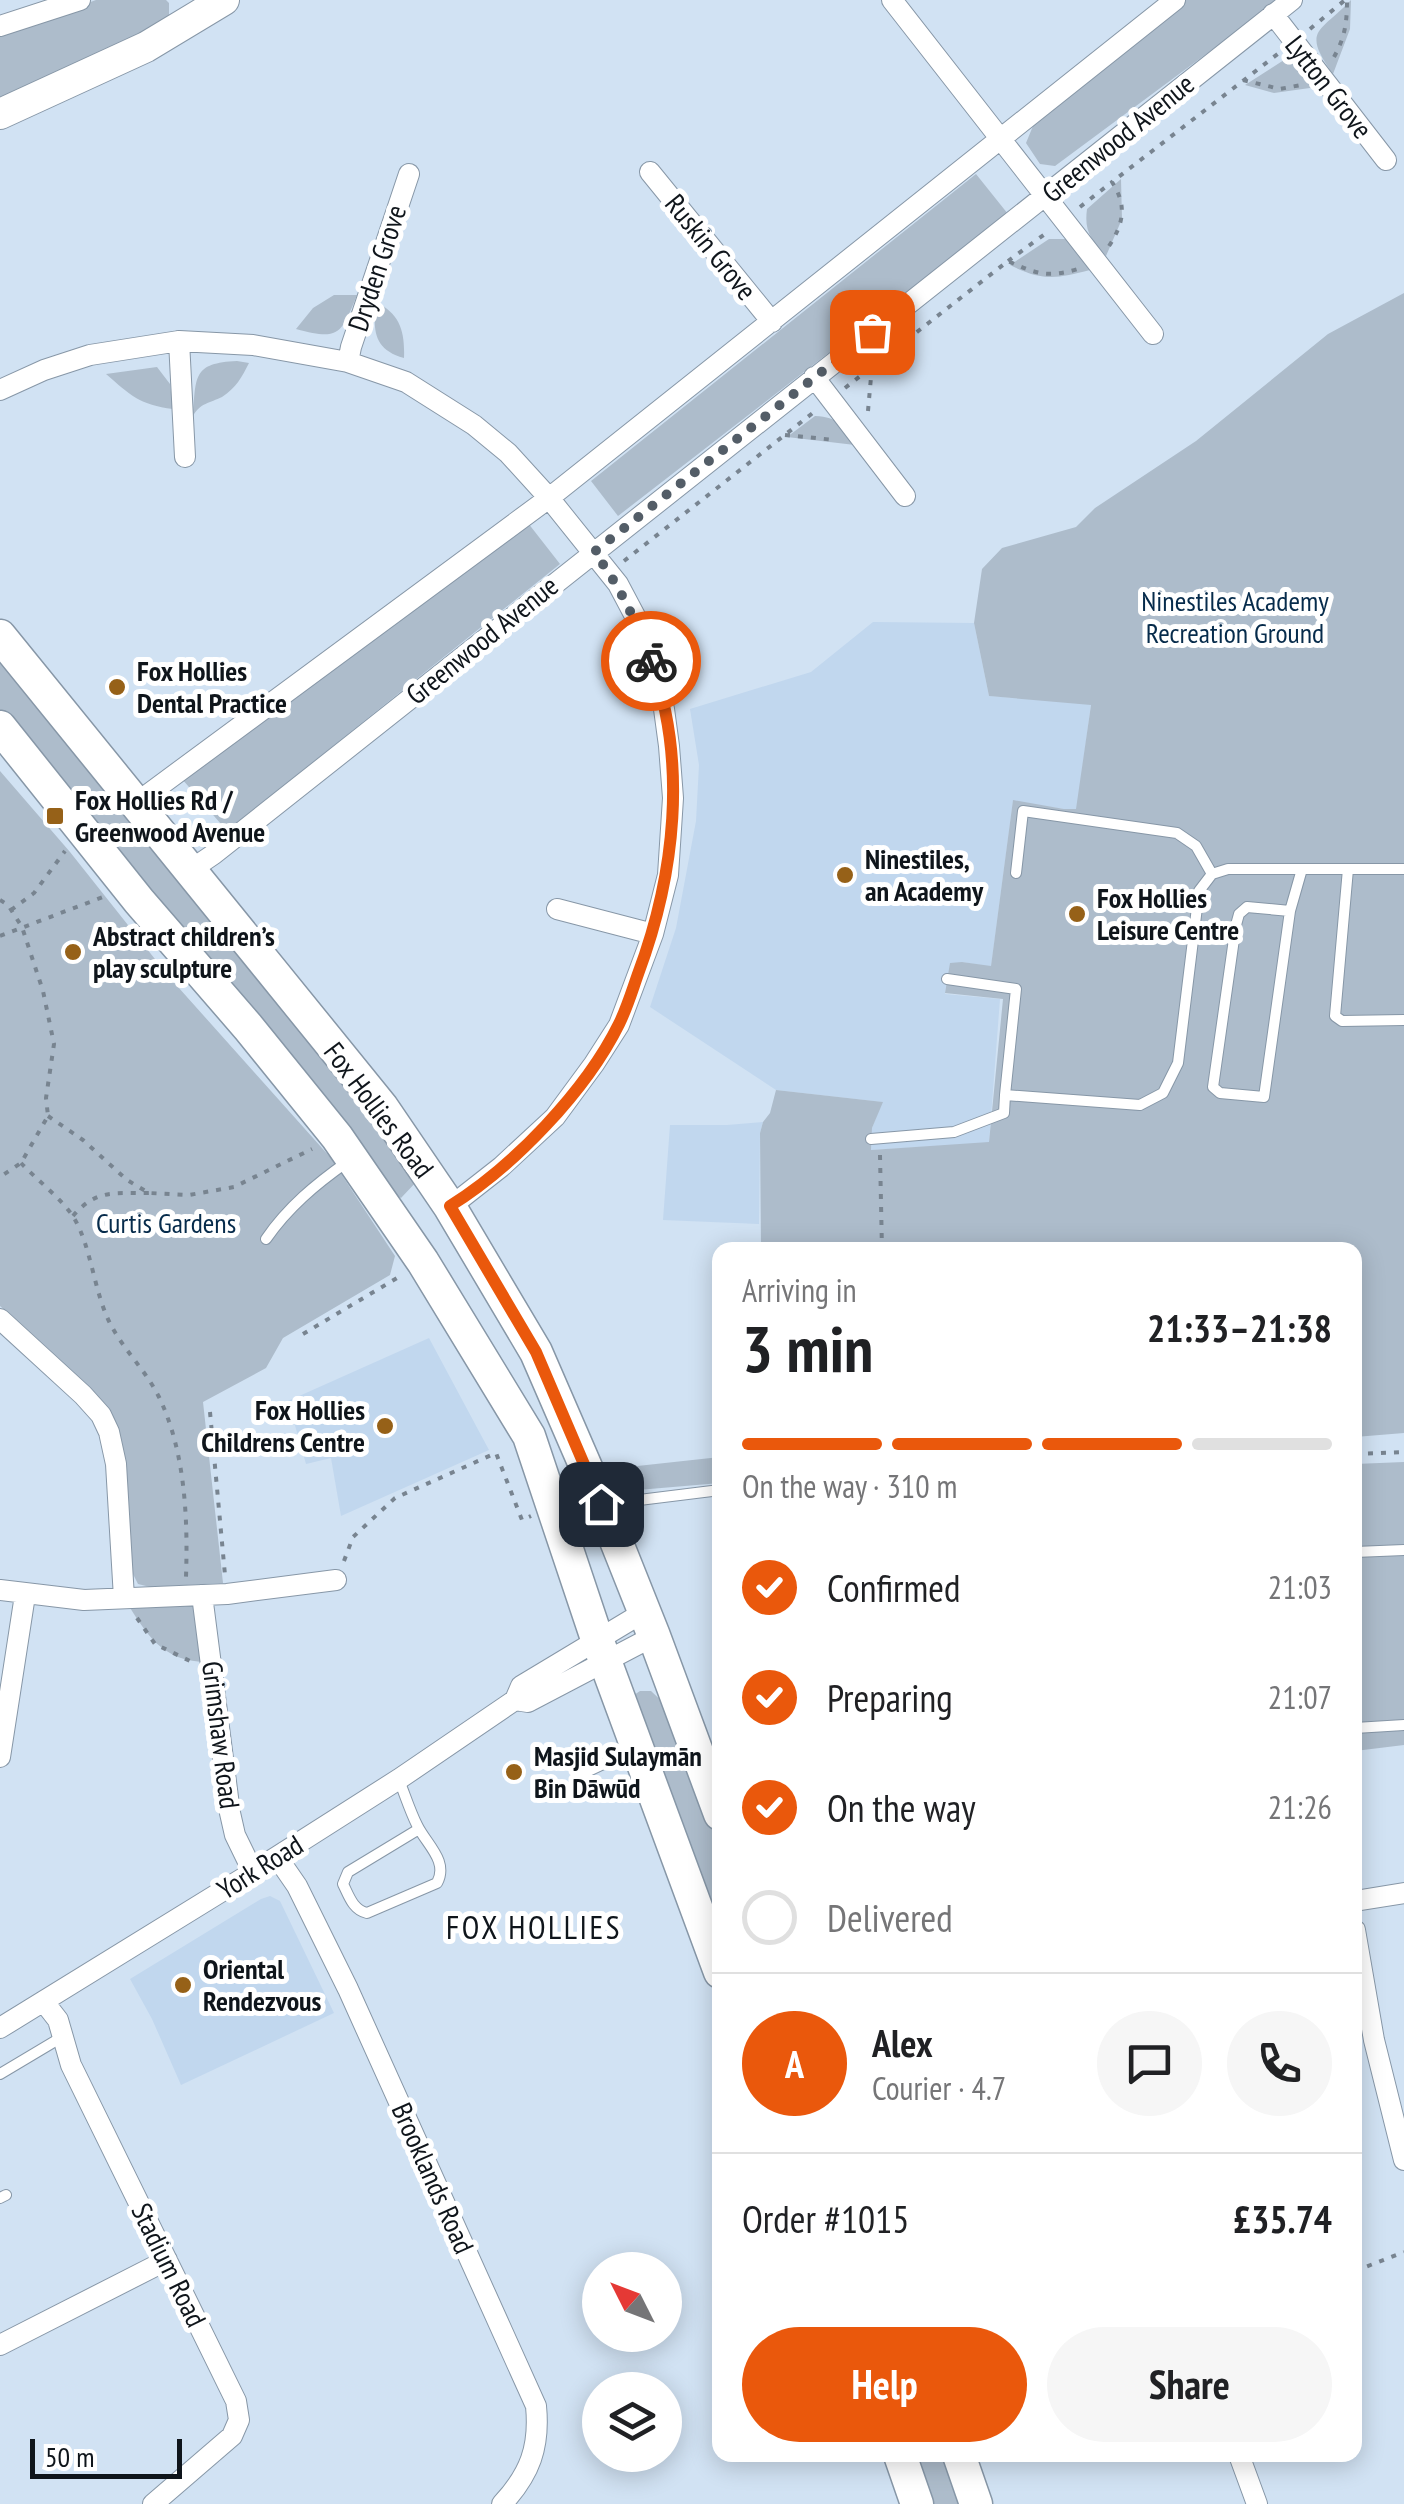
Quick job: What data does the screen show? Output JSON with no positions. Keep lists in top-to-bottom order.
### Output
{
  "streets": {
    "main road": ["Fox Hollies Road"],
    "street": [
      "Lytton Grove",
      "Greenwood Avenue",
      "Ruskin Grove",
      "Dryden Grove",
      "Grimshaw Road",
      "York Road",
      "Brooklands Road",
      "Stadium Road"
    ]
  },
  "crossings": [
    ["Lytton Grove", "Greenwood Avenue"],
    ["Greenwood Avenue", "Fox Hollies Road"],
    ["Fox Hollies Road", "York Road"],
    ["Grimshaw Road", "York Road"],
    ["York Road", "Brooklands Road"],
    ["York Road", "Stadium Road"]
  ],
  "districts": ["FOX HOLLIES"],
  "parks": ["Ninestiles Academy Recreation Ground", "Curtis Gardens"],
  "places": {
    "other": [
      "Fox Hollies Dental Practice",
      "Ninestiles, an Academy",
      "Fox Hollies Leisure Centre",
      "Abstract children’s play sculpture",
      "Fox Hollies Childrens Centre",
      "Masjid Sulaymān Bin Dāwūd",
      "Oriental Rendezvous"
    ],
    "transit": ["Fox Hollies Rd / Greenwood Avenue"]
  },
  "scale_bar": "50 m",
  "north": "top left",
  "page": {
    "heading": ["3 min", "Arriving in", "21:33–21:38"],
    "panel": [
      "Alex",
      "Courier · 4.7",
      "Order #1015",
      "£35.74"
    ],
    "bar": "On the way · 310 m",
    "list": [
      ["Confirmed", "21:03"],
      ["Preparing", "21:07"],
      ["On the way", "21:26"],
      "Delivered"
    ],
    "round": "A",
    "buttons": ["Help", "Share"],
    "scale": "50 m"
  }
}
